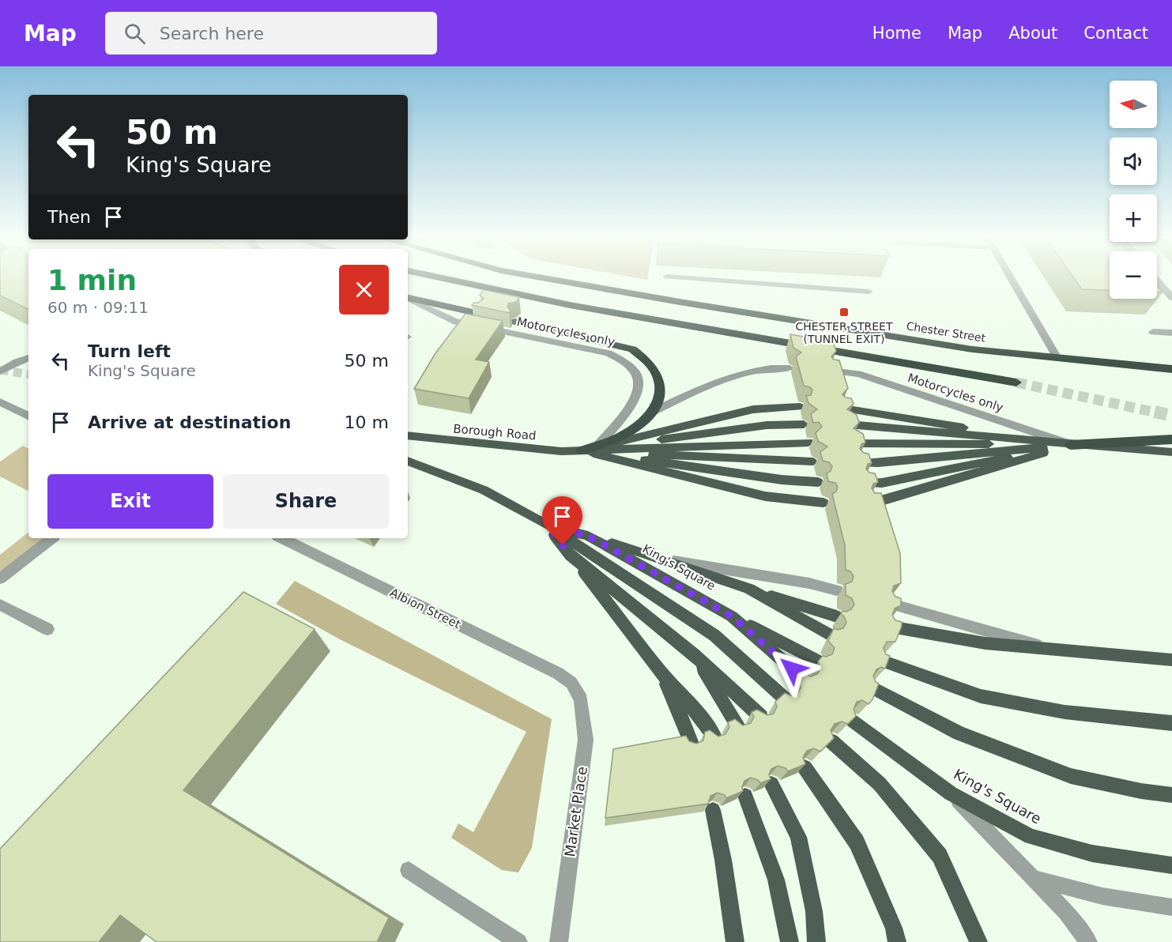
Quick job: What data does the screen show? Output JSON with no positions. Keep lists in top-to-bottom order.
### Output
{
  "streets": {
    "highway": ["Chester Street"],
    "main road": ["Borough Road", "King's Square"],
    "street": ["Motorcycles only", "Albion Street", "Market Place"]
  },
  "crossings": [
    ["Albion Street", "Market Place"]
  ],
  "places": {
    "transit": ["CHESTER STREET (TUNNEL EXIT)"]
  },
  "north": "left",
  "page": {
    "header": "Map",
    "search": "Search here",
    "nav": [
      "Home",
      "Map",
      "About",
      "Contact"
    ],
    "map_buttons": ["+", "−"],
    "turn": ["50 m", "King's Square"],
    "then": "Then",
    "heading": ["1 min", "60 m · 09:11"],
    "list": [
      {
        "name": "Turn left",
        "note": "King's Square",
        "value": "50 m"
      },
      {
        "name": "Arrive at destination",
        "value": "10 m"
      }
    ],
    "buttons": ["Exit", "Share"]
  }
}
